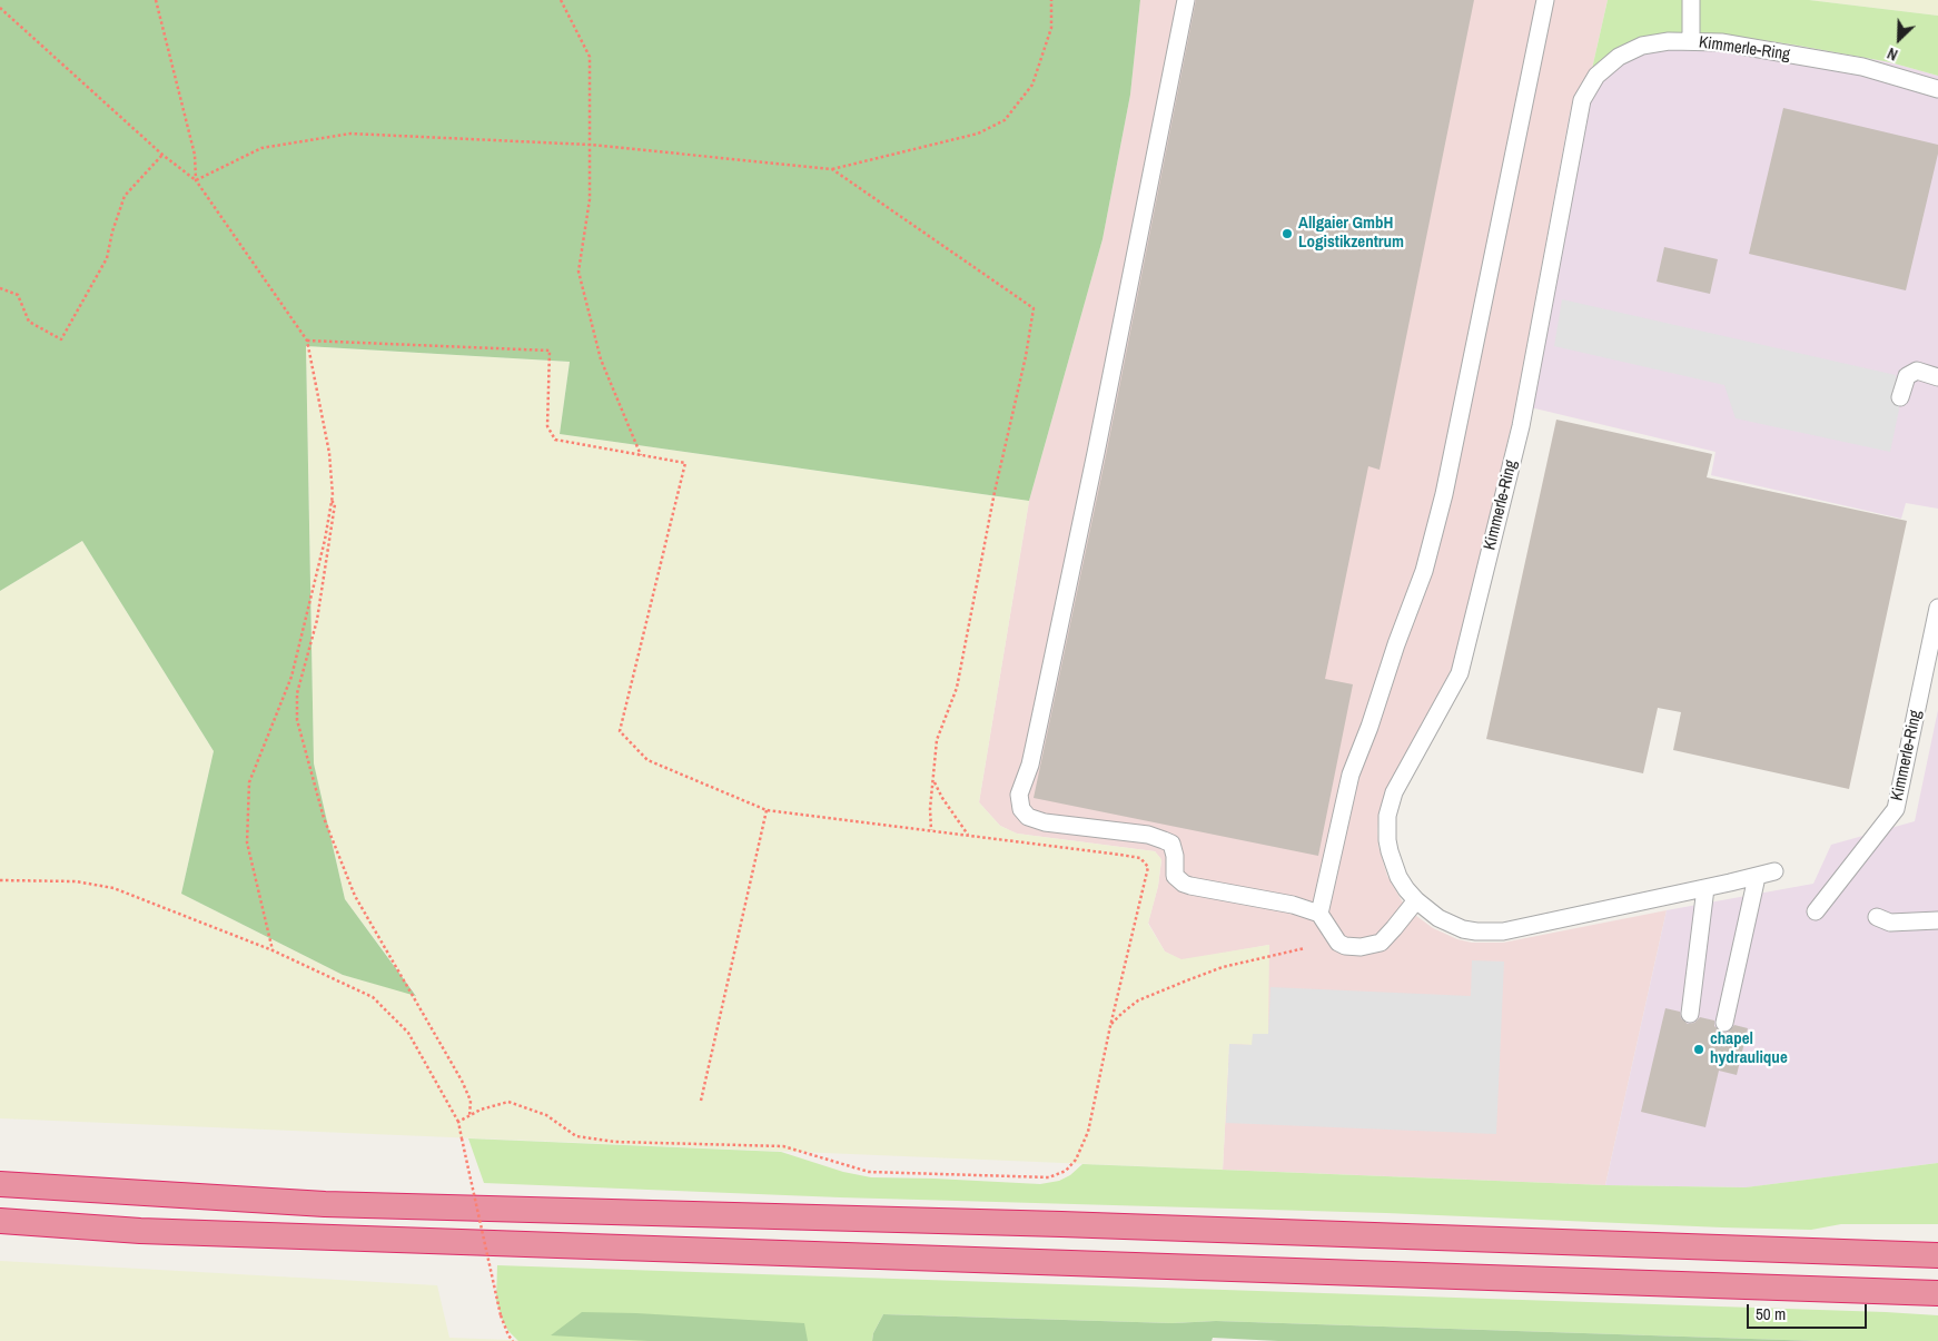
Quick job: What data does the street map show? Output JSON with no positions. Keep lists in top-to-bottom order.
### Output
{
  "streets": {
    "street": ["Kimmerle-Ring"]
  },
  "places": ["Allgaier GmbH Logistikzentrum", "chapel hydraulique"],
  "scale_bar": "50 m",
  "north": "bottom left"
}
